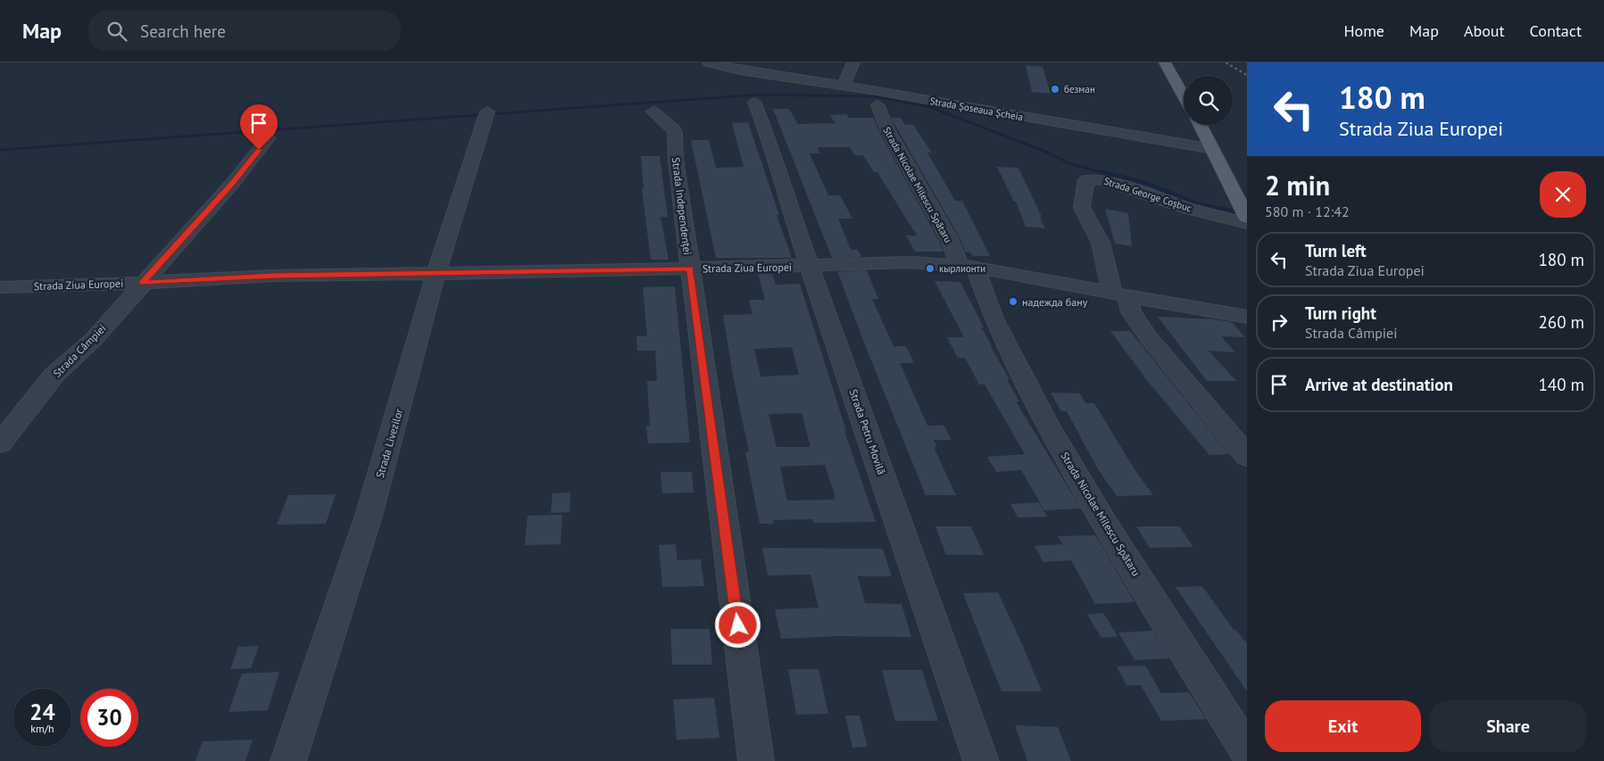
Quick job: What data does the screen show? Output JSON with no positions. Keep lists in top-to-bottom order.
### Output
{
  "streets": {
    "street": [
      "Strada Șoseaua Șcheia",
      "Strada Nicolae Milescu Spătaru",
      "Strada George Coșbuc",
      "Strada Independenței",
      "Strada Ziua Europei",
      "Strada Câmpiei",
      "Strada Petru Movilă",
      "Strada Livezilor"
    ]
  },
  "crossings": [
    ["Strada Nicolae Milescu Spătaru", "Strada Ziua Europei"],
    ["Strada George Coșbuc", "Strada Ziua Europei"],
    ["Strada Independenței", "Strada Ziua Europei"],
    ["Strada Ziua Europei", "Strada Câmpiei"],
    ["Strada Ziua Europei", "Strada Petru Movilă"],
    ["Strada Ziua Europei", "Strada Livezilor"]
  ],
  "places": ["безман", "кырлионти", "надежда бану"],
  "page": {
    "header": "Map",
    "search": "Search here",
    "nav": [
      "Home",
      "Map",
      "About",
      "Contact"
    ],
    "turn": ["180 m", "Strada Ziua Europei"],
    "heading": ["2 min", "580 m · 12:42"],
    "list": [
      {
        "name": "Turn left",
        "note": "Strada Ziua Europei",
        "value": "180 m"
      },
      {
        "name": "Turn right",
        "note": "Strada Câmpiei",
        "value": "260 m"
      },
      {
        "name": "Arrive at destination",
        "value": "140 m"
      }
    ],
    "speed": "24 km/h",
    "limit": "30",
    "buttons": ["Exit", "Share"]
  }
}
